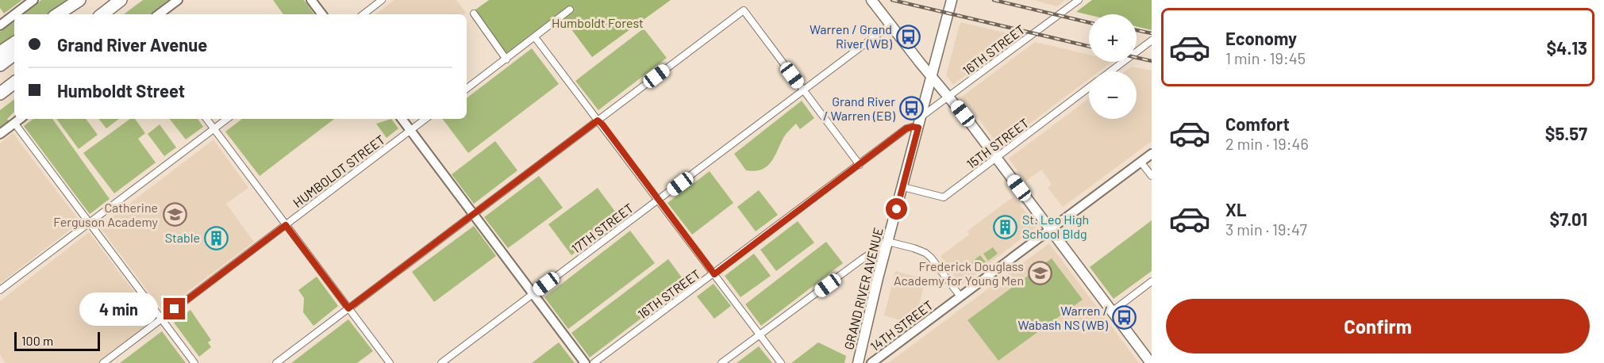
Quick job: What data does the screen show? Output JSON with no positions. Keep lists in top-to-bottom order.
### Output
{
  "streets": {
    "main road": ["GRAND RIVER AVENUE"],
    "street": [
      "16TH STREET",
      "15TH STREET",
      "HUMBOLDT STREET",
      "17TH STREET",
      "14TH STREET"
    ]
  },
  "crossings": [
    ["16TH STREET", "GRAND RIVER AVENUE"],
    ["15TH STREET", "GRAND RIVER AVENUE"]
  ],
  "parks": ["Humboldt Forest"],
  "places": {
    "bus stop": ["Warren / Grand River (WB)", "Grand River / Warren (EB)", "Warren / Wabash NS (WB)"],
    "school or university": ["Catherine Ferguson Academy", "Frederick Douglass Academy for Young Men"],
    "building": ["St. Leo High School Bldg", "Stable"]
  },
  "scale_bar": "100 m",
  "page": {
    "list": [
      {
        "name": "Economy",
        "note": "1 min · 19:45",
        "value": "$4.13"
      },
      {
        "name": "Comfort",
        "note": "2 min · 19:46",
        "value": "$5.57"
      },
      {
        "name": "XL",
        "note": "3 min · 19:47",
        "value": "$7.01"
      }
    ],
    "map_buttons": ["+", "−"],
    "banner": ["Grand River Avenue", "Humboldt Street"],
    "buttons": "Confirm",
    "bubble": "4 min",
    "scale": "100 m"
  }
}
